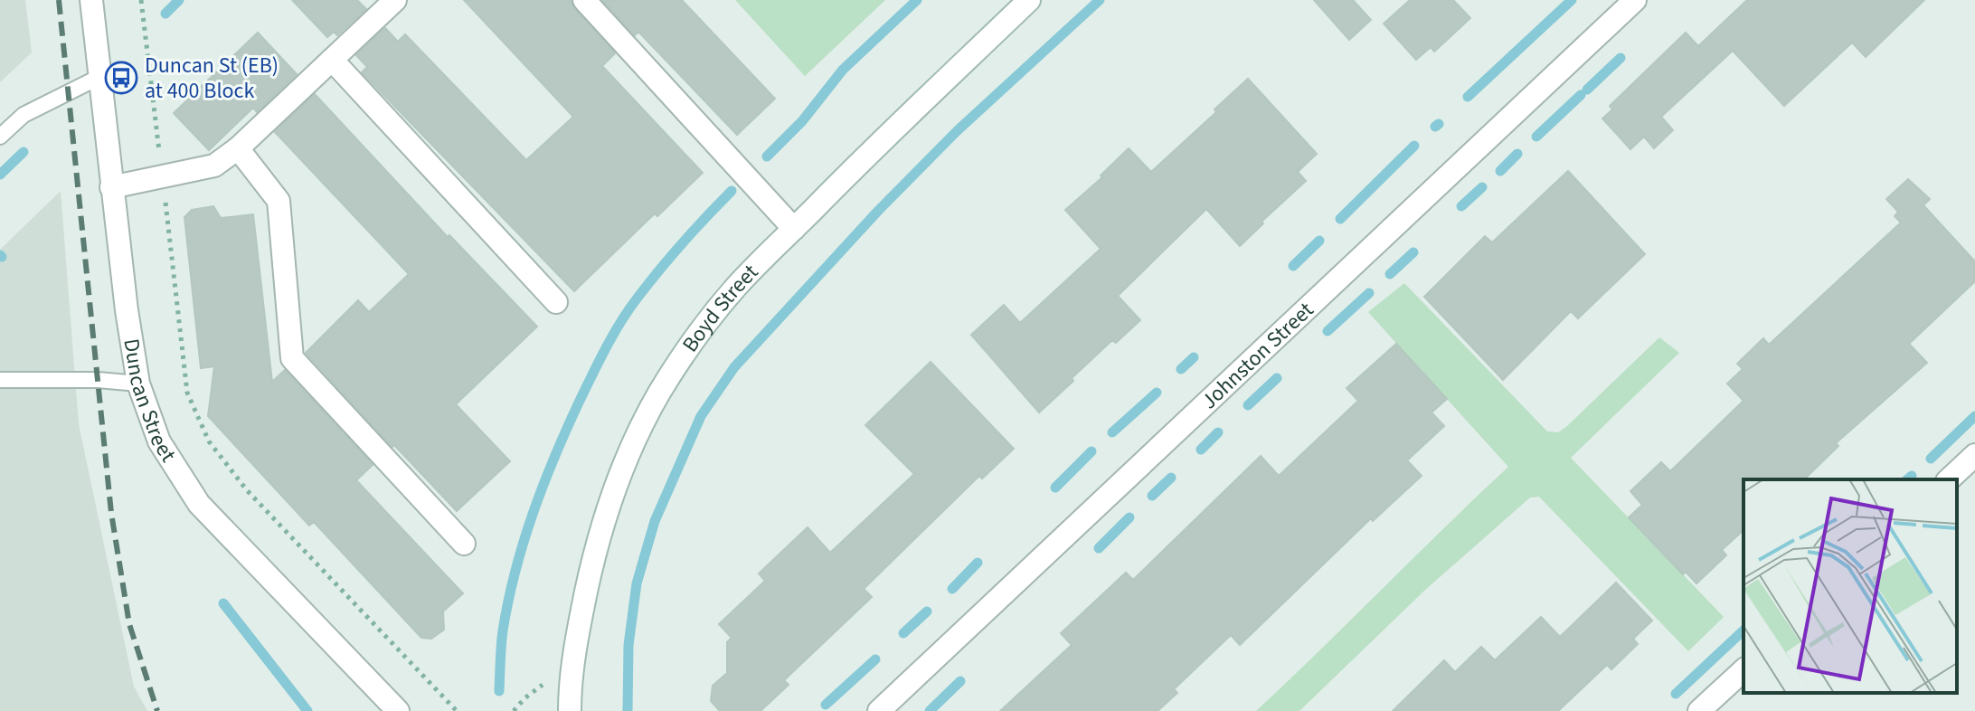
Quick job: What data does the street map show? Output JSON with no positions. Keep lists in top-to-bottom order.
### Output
{
  "streets": {
    "street": ["Boyd Street", "Johnston Street", "Duncan Street"]
  },
  "places": {
    "bus stop": ["Duncan St (EB) at 400 Block"]
  }
}
